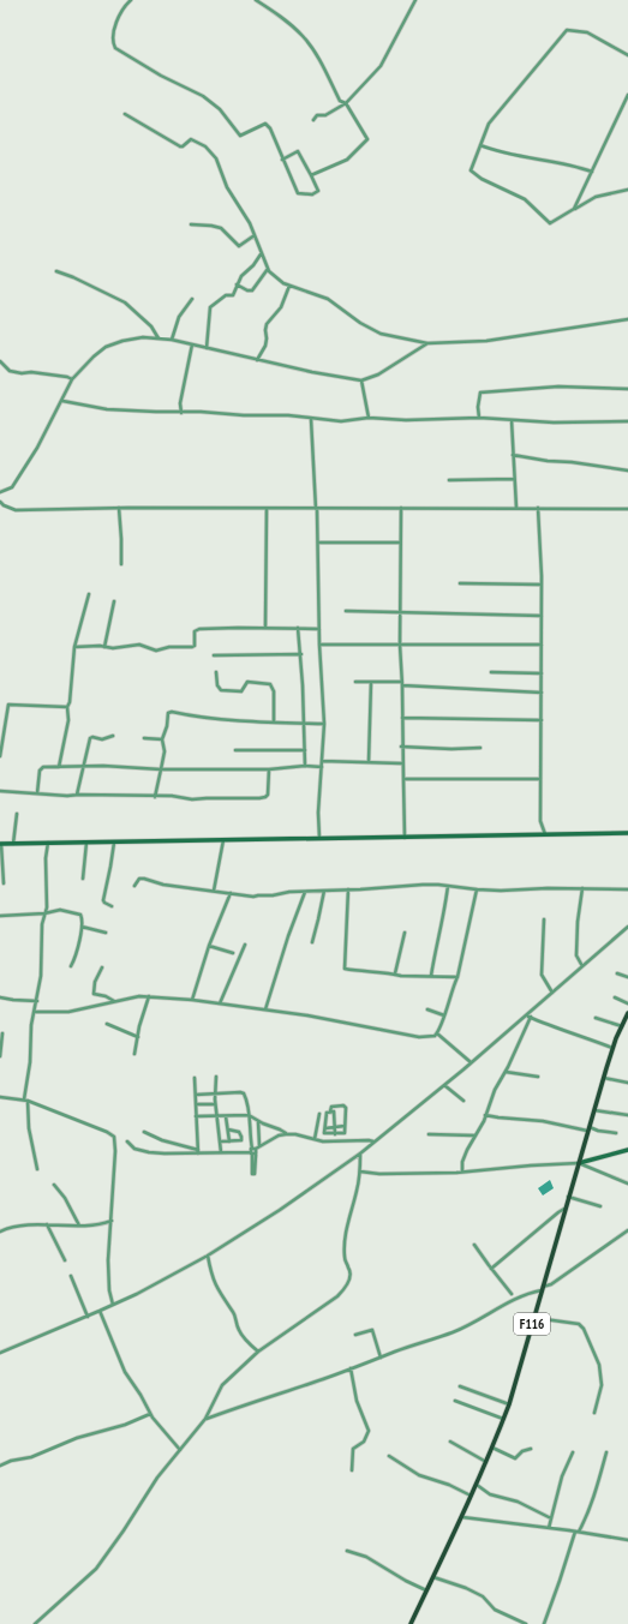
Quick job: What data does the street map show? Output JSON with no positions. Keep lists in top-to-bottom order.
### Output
{
  "streets": {
    "main road": ["F116"]
  }
}
